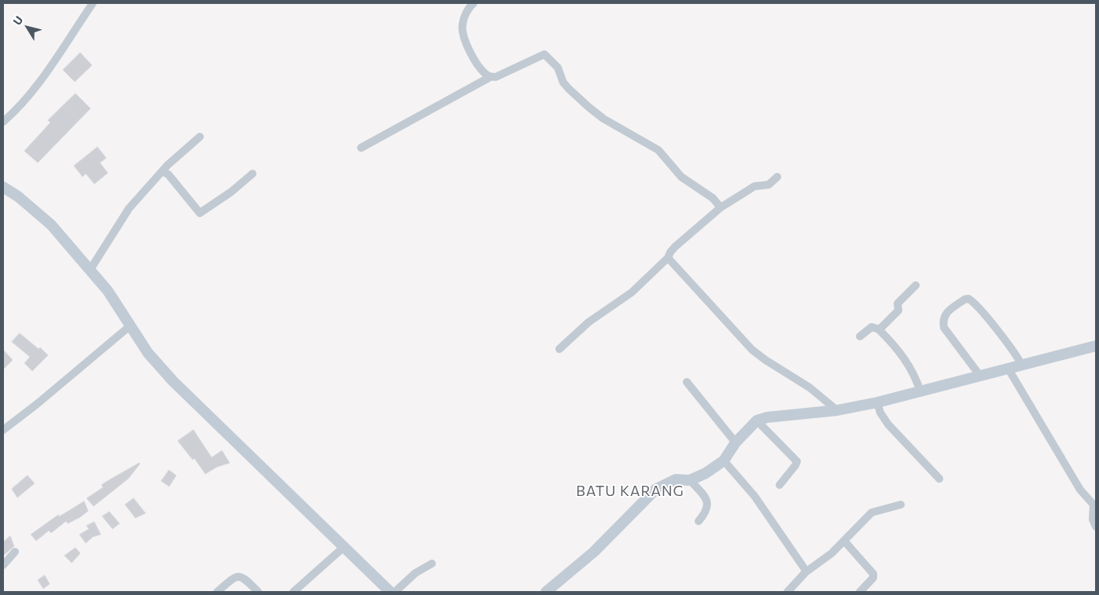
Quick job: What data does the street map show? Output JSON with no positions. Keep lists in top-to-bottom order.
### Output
{
  "districts": ["BATU KARANG"],
  "north": "top left"
}
